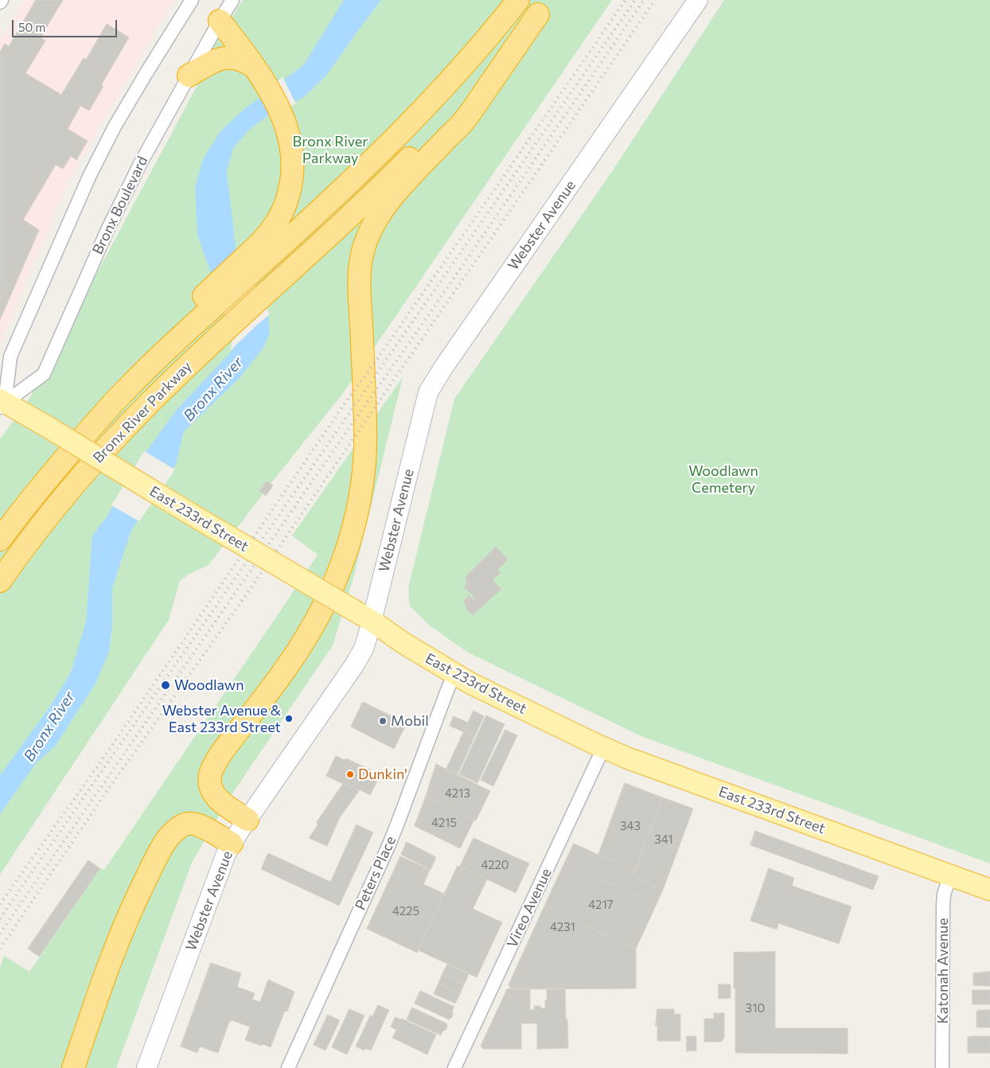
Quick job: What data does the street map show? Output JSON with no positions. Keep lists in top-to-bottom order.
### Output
{
  "streets": {
    "highway": ["Bronx River Parkway"],
    "main road": ["Webster Avenue", "East 233rd Street"],
    "street": [
      "Bronx Boulevard",
      "Peters Place",
      "Vireo Avenue",
      "Katonah Avenue"
    ]
  },
  "crossings": [
    ["Bronx Boulevard", "East 233rd Street"],
    ["Webster Avenue", "East 233rd Street"],
    ["East 233rd Street", "Peters Place"],
    ["East 233rd Street", "Vireo Avenue"],
    ["East 233rd Street", "Katonah Avenue"]
  ],
  "water": ["Bronx River"],
  "parks": ["Bronx River Parkway", "Woodlawn Cemetery"],
  "places": [
    "Woodlawn",
    "Webster Avenue & East 233rd Street",
    "Mobil",
    "Dunkin'"
  ],
  "house_numbers": [
    "4213",
    "4215",
    "343",
    "341",
    "4220",
    "4217",
    "4225",
    "4231",
    "310"
  ],
  "scale_bar": "50 m"
}
